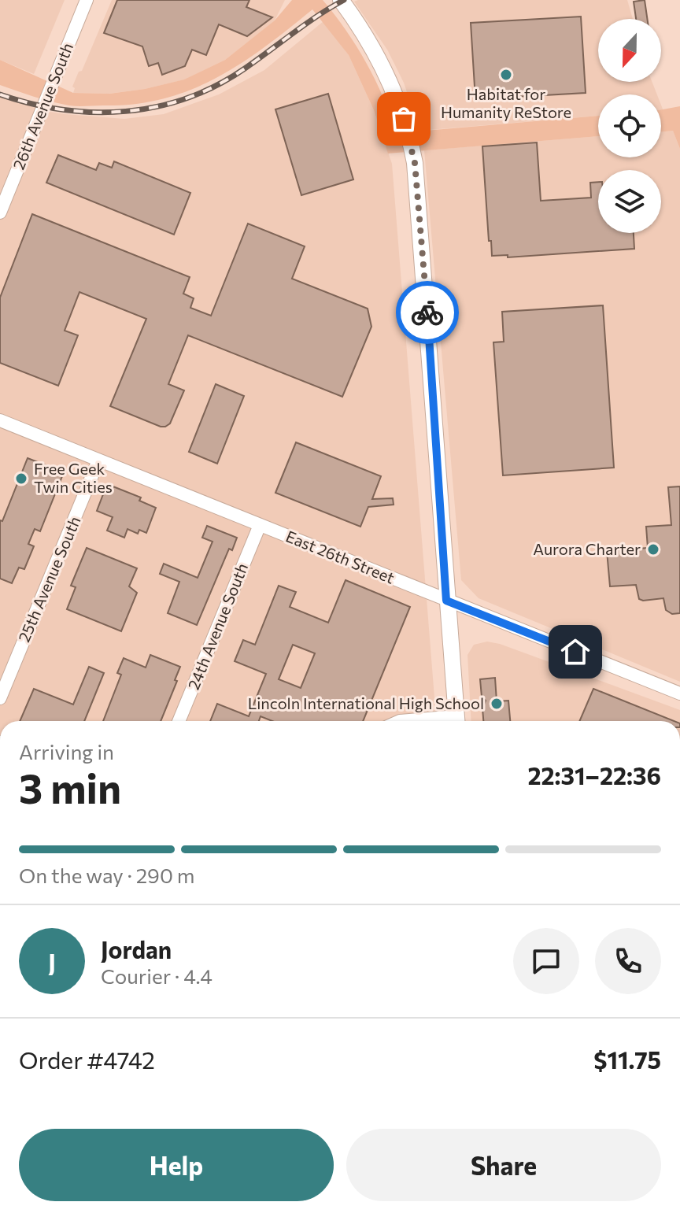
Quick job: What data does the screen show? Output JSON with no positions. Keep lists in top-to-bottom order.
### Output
{
  "streets": {
    "street": [
      "26th Avenue South",
      "East 26th Street",
      "25th Avenue South",
      "24th Avenue South"
    ]
  },
  "crossings": [
    ["East 26th Street", "25th Avenue South"],
    ["East 26th Street", "24th Avenue South"]
  ],
  "places": [
    "Habitat for Humanity ReStore",
    "Free Geek Twin Cities",
    "Aurora Charter",
    "Lincoln International High School"
  ],
  "north": "bottom",
  "page": {
    "heading": ["3 min", "Arriving in", "22:31–22:36"],
    "panel": [
      "Jordan",
      "Courier · 4.4",
      "Order #4742",
      "$11.75"
    ],
    "bar": "On the way · 290 m",
    "round": "J",
    "buttons": ["Help", "Share"]
  }
}
